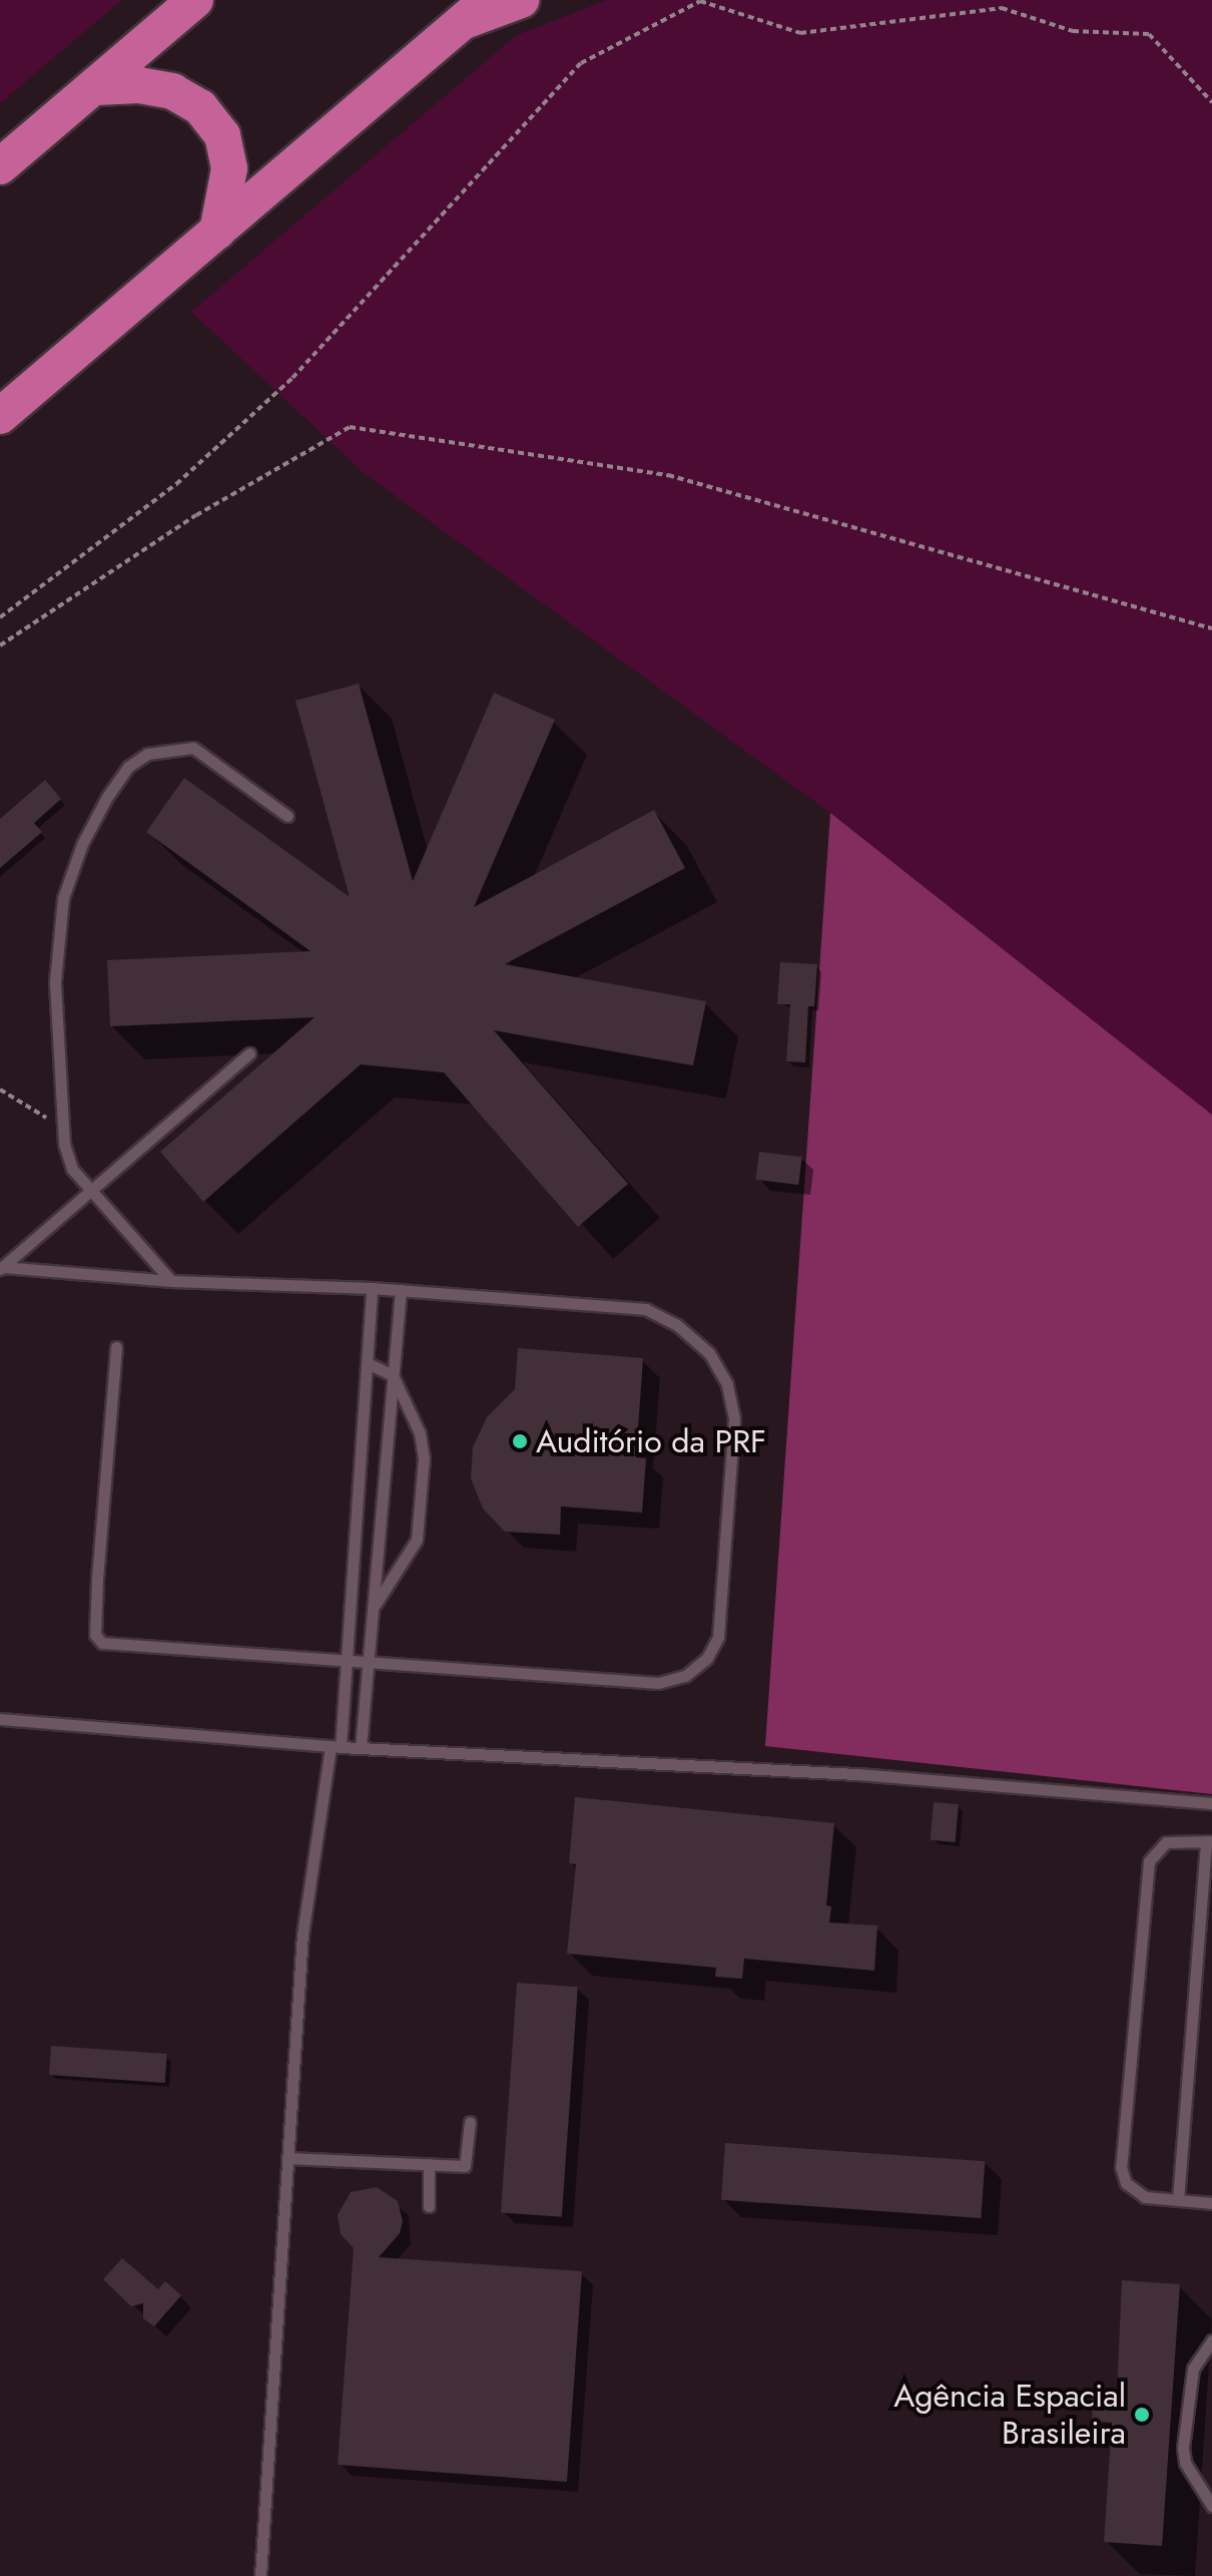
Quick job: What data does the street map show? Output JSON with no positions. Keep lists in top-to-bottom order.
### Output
{
  "places": ["Auditório da PRF", "Agência Espacial Brasileira"]
}
